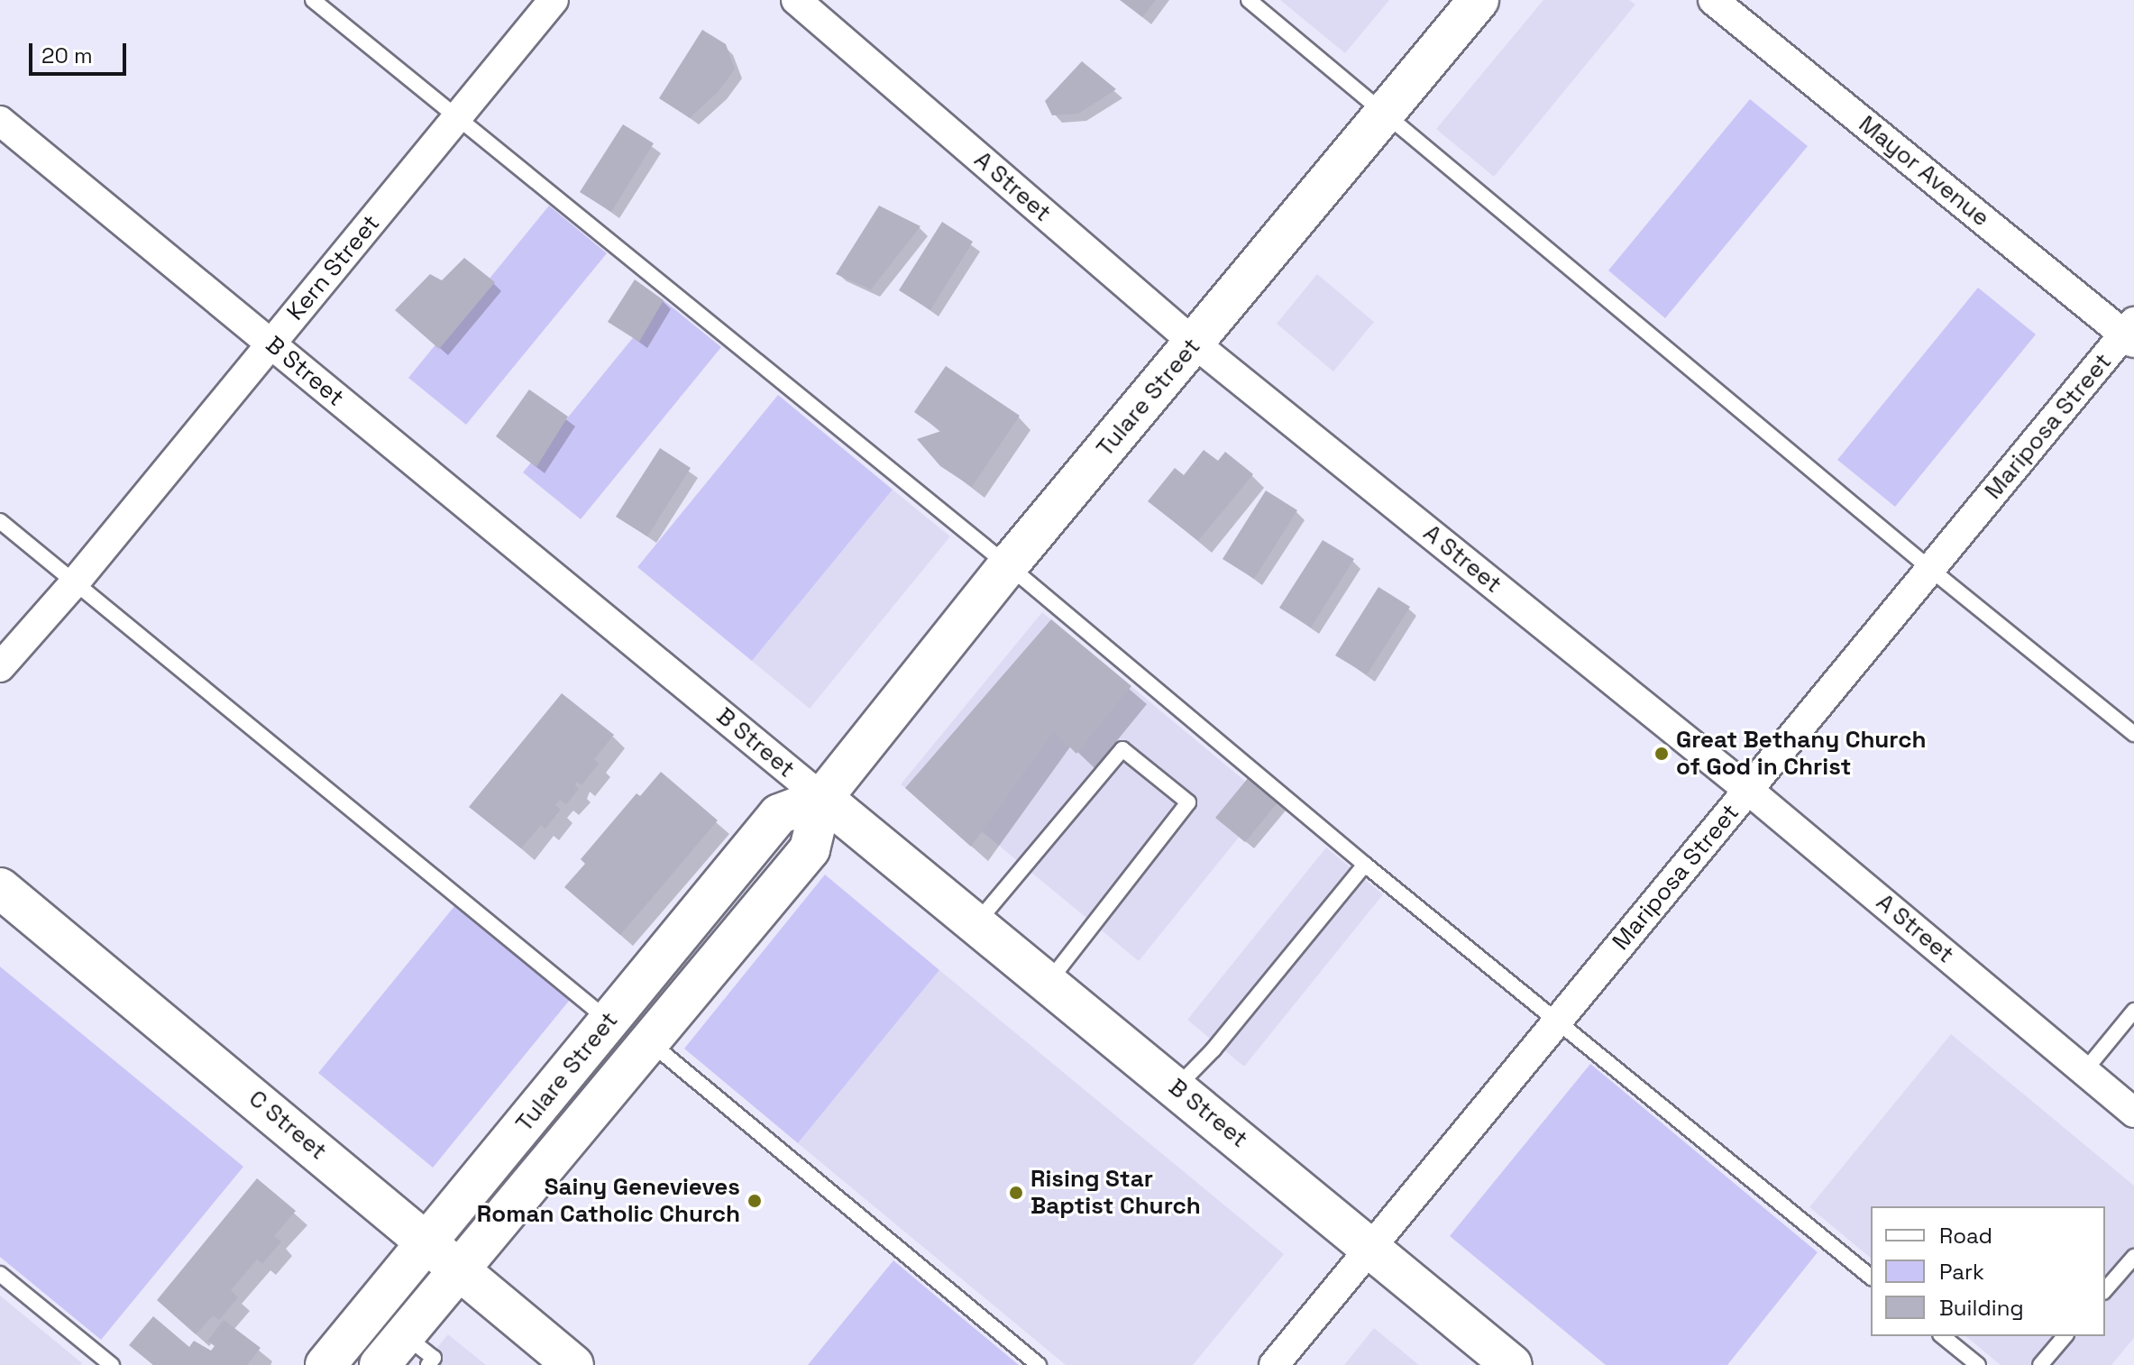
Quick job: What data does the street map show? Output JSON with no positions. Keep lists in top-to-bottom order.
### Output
{
  "streets": {
    "main road": ["B Street", "Tulare Street", "C Street"],
    "street": [
      "Mayor Avenue",
      "A Street",
      "Kern Street",
      "Mariposa Street"
    ]
  },
  "crossings": [
    ["Mayor Avenue", "Mariposa Street"],
    ["A Street", "Tulare Street"],
    ["A Street", "Mariposa Street"],
    ["Kern Street", "B Street"],
    ["B Street", "Tulare Street"],
    ["B Street", "Mariposa Street"],
    ["Tulare Street", "C Street"]
  ],
  "places": ["Great Bethany Church of God in Christ", "Rising Star Baptist Church", "Sainy Genevieves Roman Catholic Church"],
  "legend": ["Road", "Park", "Building"],
  "scale_bar": "20 m"
}
